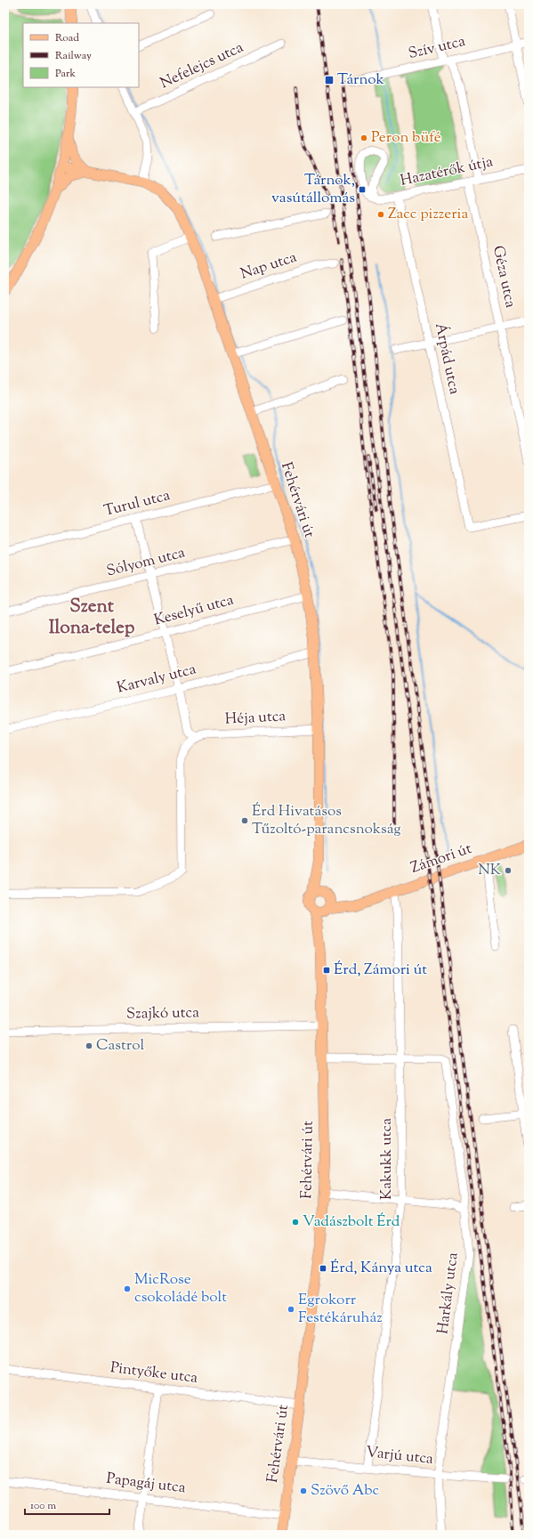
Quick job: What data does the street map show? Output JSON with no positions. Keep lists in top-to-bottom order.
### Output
{
  "streets": {
    "main road": ["Fehérvári út", "Zámori út"],
    "street": [
      "Szív utca",
      "Nefelejcs utca",
      "Hazatérők útja",
      "Nap utca",
      "Géza utca",
      "Árpád utca",
      "Turul utca",
      "Sólyom utca",
      "Keselyű utca",
      "Karvaly utca",
      "Héja utca",
      "Szajkó utca",
      "Kakukk utca",
      "Harkály utca",
      "Pintyőke utca",
      "Varjú utca",
      "Papagáj utca"
    ]
  },
  "crossings": [
    ["Hazatérők útja", "Géza utca"],
    ["Hazatérők útja", "Árpád utca"],
    ["Nap utca", "Fehérvári út"],
    ["Fehérvári út", "Turul utca"],
    ["Fehérvári út", "Sólyom utca"],
    ["Fehérvári út", "Keselyű utca"],
    ["Fehérvári út", "Karvaly utca"],
    ["Fehérvári út", "Héja utca"],
    ["Fehérvári út", "Zámori út"],
    ["Fehérvári út", "Szajkó utca"],
    ["Fehérvári út", "Pintyőke utca"],
    ["Fehérvári út", "Varjú utca"],
    ["Fehérvári út", "Papagáj utca"],
    ["Zámori út", "Kakukk utca"],
    ["Kakukk utca", "Harkály utca"],
    ["Kakukk utca", "Varjú utca"],
    ["Harkály utca", "Varjú utca"]
  ],
  "districts": ["Szent Ilona-telep"],
  "places": {
    "transit": [
      "Tárnok",
      "Tárnok, vasútállomás",
      "Érd, Zámori út",
      "Érd, Kánya utca"
    ],
    "other": [
      "Peron büfé",
      "Zacc pizzeria",
      "Érd Hivatásos Tűzoltó-parancsnokság",
      "NK",
      "Castrol",
      "Vadászbolt Érd",
      "MicRose csokoládé bolt",
      "Egrokorr Festékáruház",
      "Szövő Abc"
    ]
  },
  "legend": ["Road", "Railway", "Park"],
  "scale_bar": "100 m"
}
